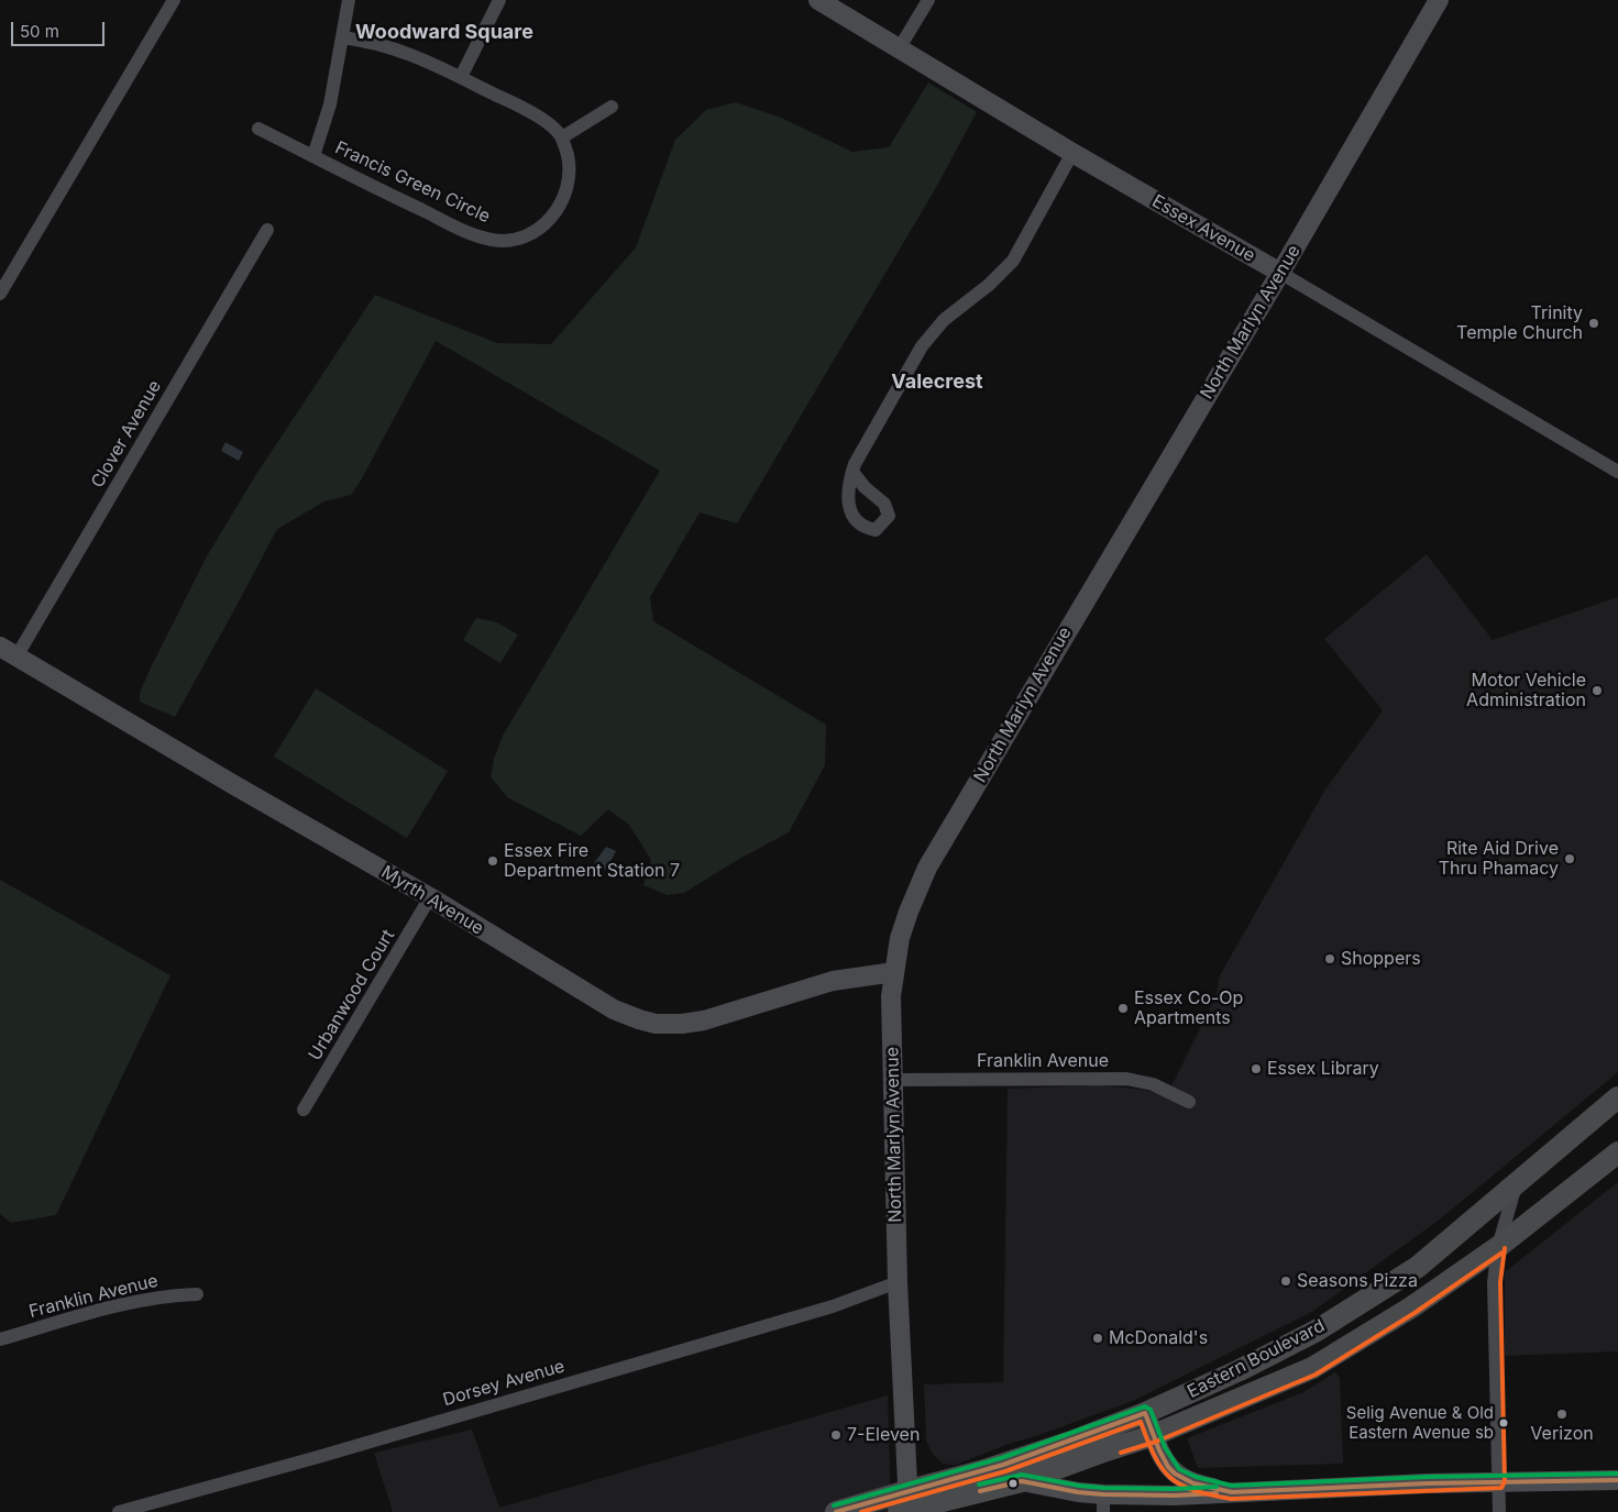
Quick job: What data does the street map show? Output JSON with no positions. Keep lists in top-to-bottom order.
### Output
{
  "streets": {
    "main road": ["Eastern Boulevard"],
    "street": [
      "Francis Green Circle",
      "Essex Avenue",
      "North Marlyn Avenue",
      "Clover Avenue",
      "Myrth Avenue",
      "Urbanwood Court",
      "Franklin Avenue",
      "Dorsey Avenue"
    ]
  },
  "crossings": [
    ["Essex Avenue", "North Marlyn Avenue"],
    ["North Marlyn Avenue", "Myrth Avenue"],
    ["North Marlyn Avenue", "Franklin Avenue"],
    ["North Marlyn Avenue", "Eastern Boulevard"],
    ["North Marlyn Avenue", "Dorsey Avenue"],
    ["Clover Avenue", "Myrth Avenue"],
    ["Myrth Avenue", "Urbanwood Court"]
  ],
  "districts": ["Woodward Square", "Valecrest"],
  "places": [
    "Trinity Temple Church",
    "Motor Vehicle Administration",
    "Rite Aid Drive Thru Phamacy",
    "Essex Fire Department Station 7",
    "Shoppers",
    "Essex Co-Op Apartments",
    "Essex Library",
    "Seasons Pizza",
    "McDonald's",
    "Verizon",
    "Selig Avenue & Old Eastern Avenue sb",
    "7-Eleven"
  ],
  "scale_bar": "50 m"
}
